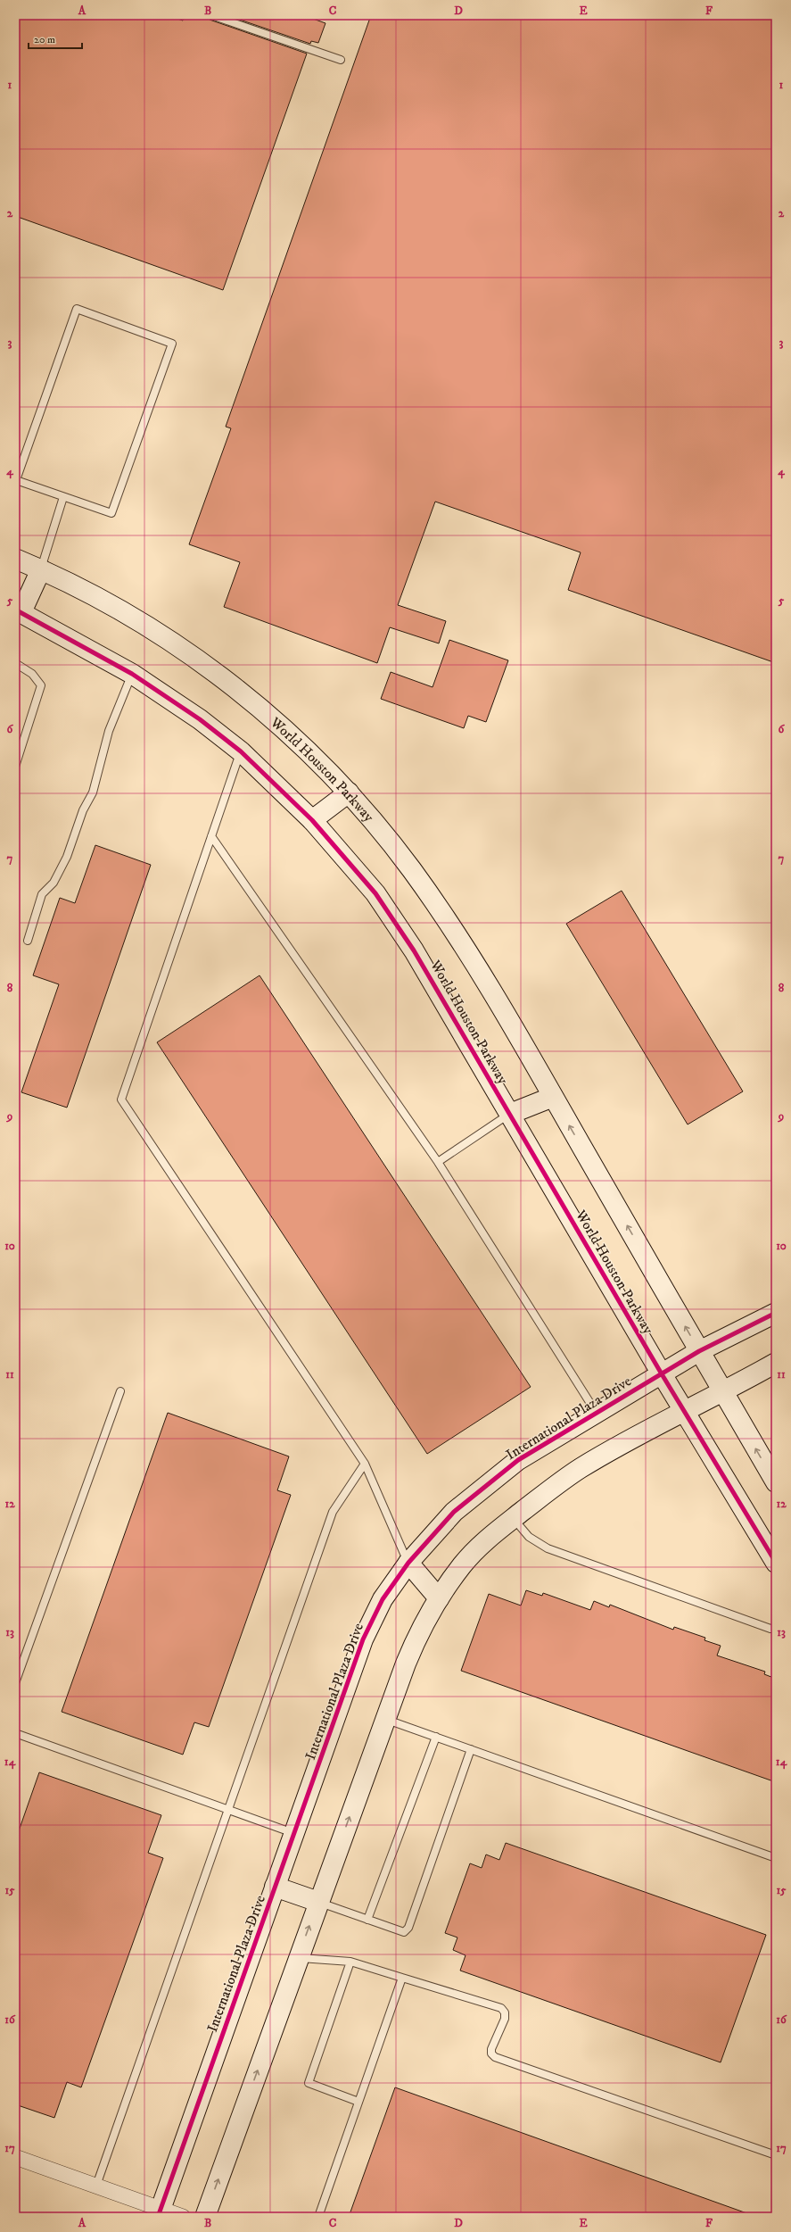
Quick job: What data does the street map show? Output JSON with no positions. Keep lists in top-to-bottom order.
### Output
{
  "streets": {
    "street": ["World Houston Parkway", "International Plaza Drive"]
  },
  "crossings": [
    ["World Houston Parkway", "International Plaza Drive"]
  ],
  "scale_bar": "20 m",
  "grid": {
    "columns": [
      "A",
      "B",
      "C",
      "D",
      "E",
      "F"
    ],
    "rows": [
      "1",
      "2",
      "3",
      "4",
      "5",
      "6",
      "7",
      "8",
      "9",
      "10",
      "11",
      "12",
      "13",
      "14",
      "15",
      "16",
      "17"
    ]
  }
}
